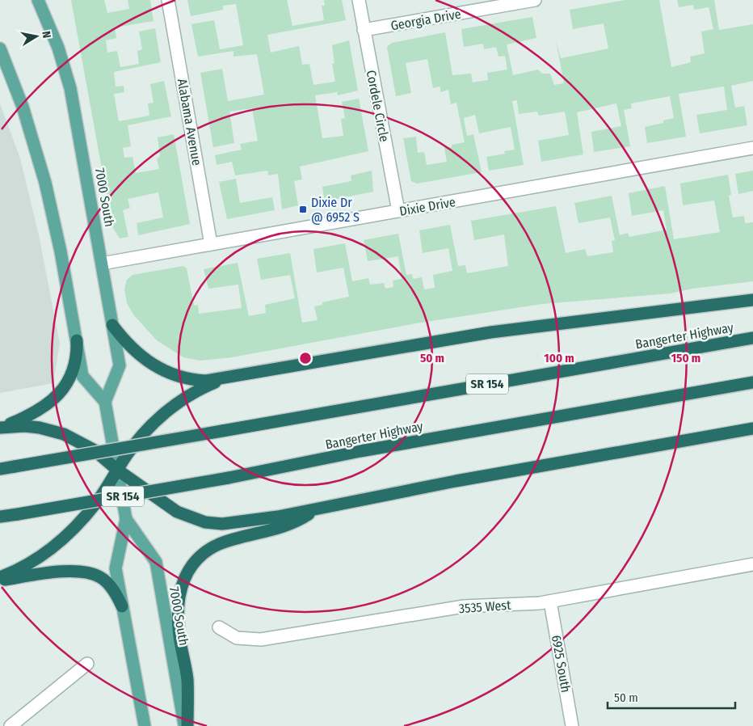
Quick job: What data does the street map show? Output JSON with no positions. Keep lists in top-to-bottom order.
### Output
{
  "streets": {
    "highway": ["Bangerter Highway", "SR 154"],
    "main road": ["7000 South"],
    "street": [
      "Georgia Drive",
      "Cordele Circle",
      "Alabama Avenue",
      "Dixie Drive",
      "3535 West",
      "6925 South"
    ]
  },
  "crossings": [
    ["Georgia Drive", "Cordele Circle"],
    ["Cordele Circle", "Dixie Drive"],
    ["Alabama Avenue", "Dixie Drive"],
    ["7000 South", "Dixie Drive"],
    ["3535 West", "6925 South"]
  ],
  "places": {
    "transit": ["Dixie Dr @ 6952 S"]
  },
  "scale_bar": "50 m",
  "north": "right",
  "rings": ["50 m", "100 m", "150 m"]
}
